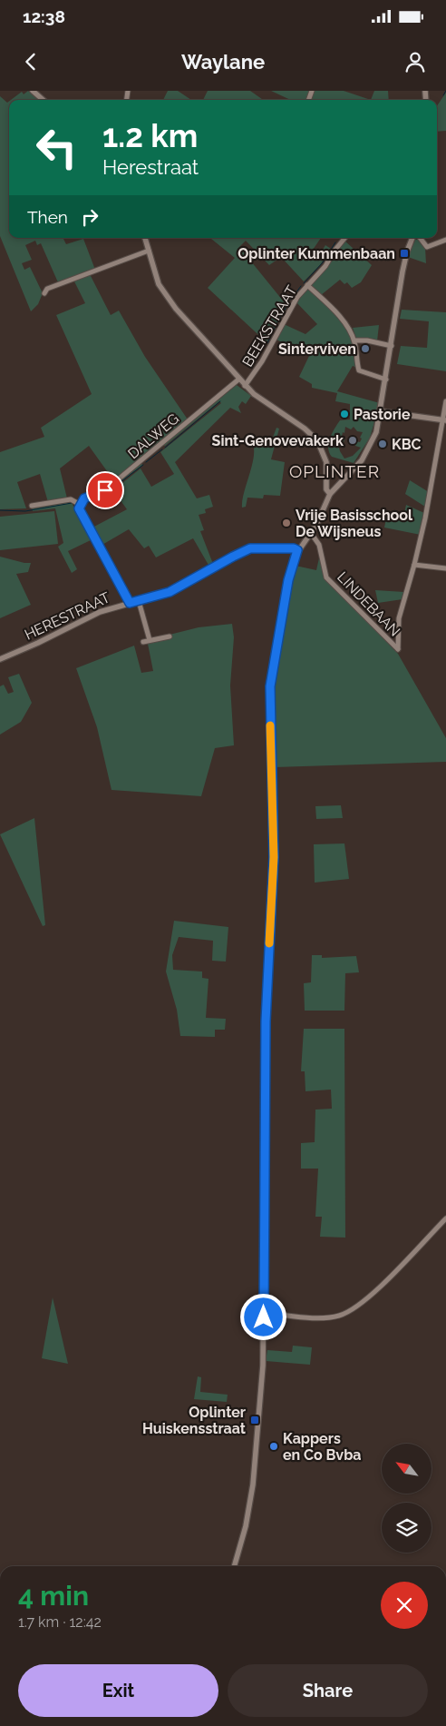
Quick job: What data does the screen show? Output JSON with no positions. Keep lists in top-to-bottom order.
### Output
{
  "streets": {
    "street": [
      "BEEKSTRAAT",
      "DALWEG",
      "LINDEBAAN",
      "HERESTRAAT"
    ]
  },
  "districts": ["OPLINTER"],
  "places": {
    "transit": ["Oplinter Kummenbaan", "Oplinter Huiskensstraat"],
    "other": [
      "Sinterviven",
      "Pastorie",
      "Sint-Genovevakerk",
      "KBC",
      "Vrije Basisschool De Wijsneus",
      "Kappers en Co Bvba"
    ]
  },
  "north": "top left",
  "page": {
    "status": "12:38",
    "header": "Waylane",
    "turn": ["1.2 km", "Herestraat"],
    "then": "Then",
    "heading": ["4 min", "1.7 km · 12:42"],
    "buttons": ["Exit", "Share"]
  }
}
